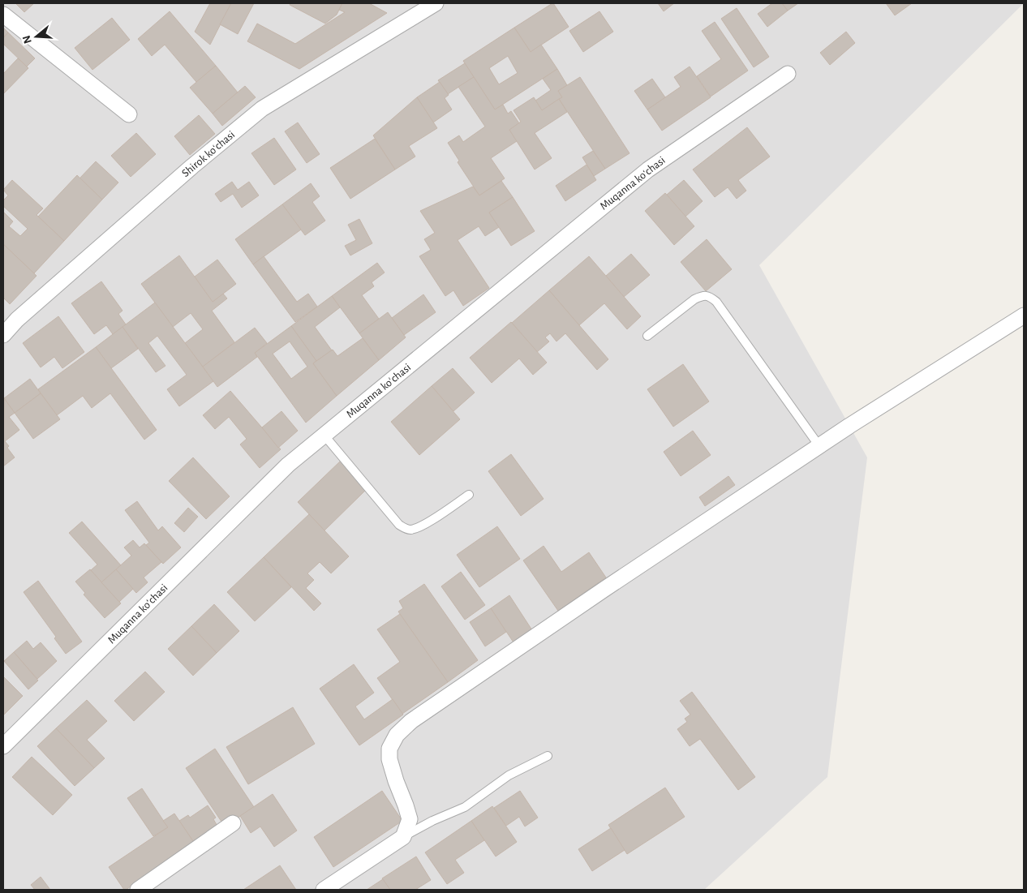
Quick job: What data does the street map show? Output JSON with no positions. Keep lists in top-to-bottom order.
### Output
{
  "streets": {
    "street": ["Shirok koʻchasi", "Muqanna koʻchasi"]
  },
  "north": "left"
}
